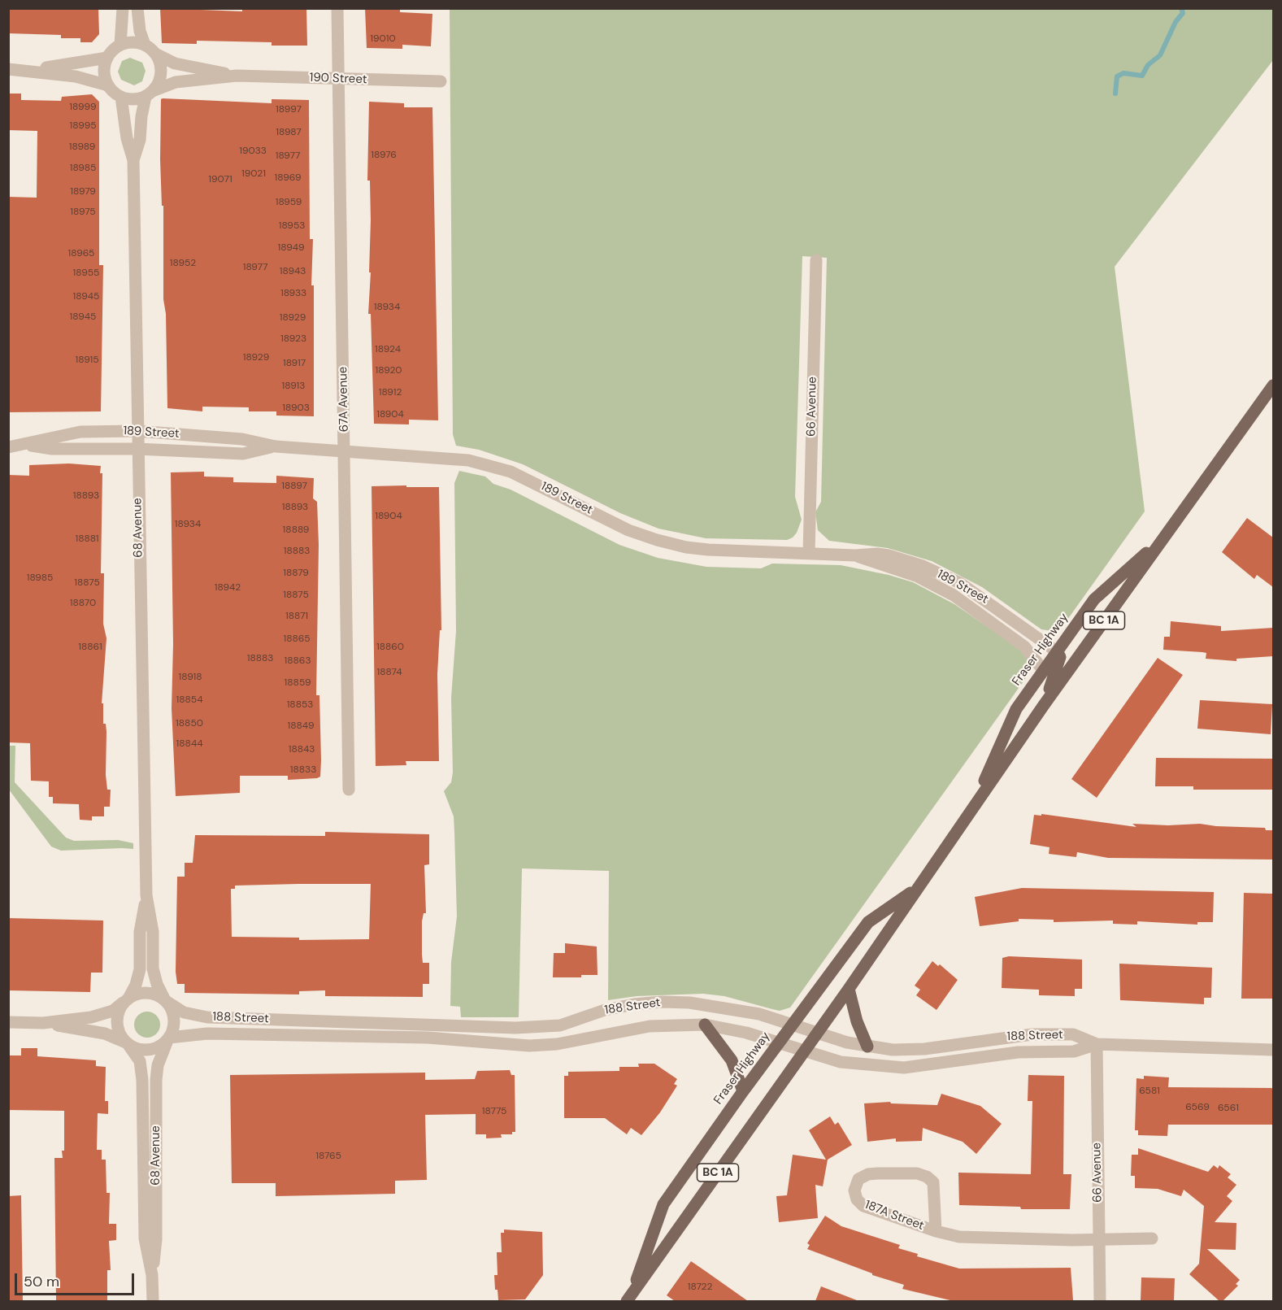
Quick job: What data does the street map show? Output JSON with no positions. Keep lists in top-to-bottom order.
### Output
{
  "streets": {
    "main road": ["BC 1A", "Fraser Highway"],
    "street": [
      "190 Street",
      "67A Avenue",
      "66 Avenue",
      "189 Street",
      "68 Avenue",
      "188 Street",
      "187A Street"
    ]
  },
  "crossings": [
    ["190 Street", "67A Avenue"],
    ["190 Street", "68 Avenue"],
    ["67A Avenue", "189 Street"],
    ["66 Avenue", "189 Street"],
    ["66 Avenue", "188 Street"],
    ["66 Avenue", "187A Street"],
    ["189 Street", "68 Avenue"],
    ["189 Street", "Fraser Highway"],
    ["68 Avenue", "188 Street"],
    ["Fraser Highway", "188 Street"]
  ],
  "house_numbers": [
    "19010",
    "18999",
    "18997",
    "18995",
    "18987",
    "18989",
    "19033",
    "18976",
    "18977",
    "18985",
    "19021",
    "18969",
    "19071",
    "18979",
    "18959",
    "18975",
    "18953",
    "18949",
    "18965",
    "18952",
    "18977",
    "18943",
    "18955",
    "18933",
    "18945",
    "18934",
    "18945",
    "18929",
    "18923",
    "18924",
    "18929",
    "18915",
    "18917",
    "18920",
    "18913",
    "18912",
    "18903",
    "18904",
    "18897",
    "18893",
    "18893",
    "18904",
    "18934",
    "18889",
    "18881",
    "18883",
    "18879",
    "18985",
    "18875",
    "18942",
    "18875",
    "18870",
    "18871",
    "18865",
    "18861",
    "18860",
    "18883",
    "18863",
    "18874",
    "18918",
    "18859",
    "18854",
    "18853",
    "18850",
    "18849",
    "18844",
    "18843",
    "18833",
    "6581",
    "6569",
    "6561",
    "18775",
    "18765",
    "18722"
  ],
  "scale_bar": "50 m"
}
